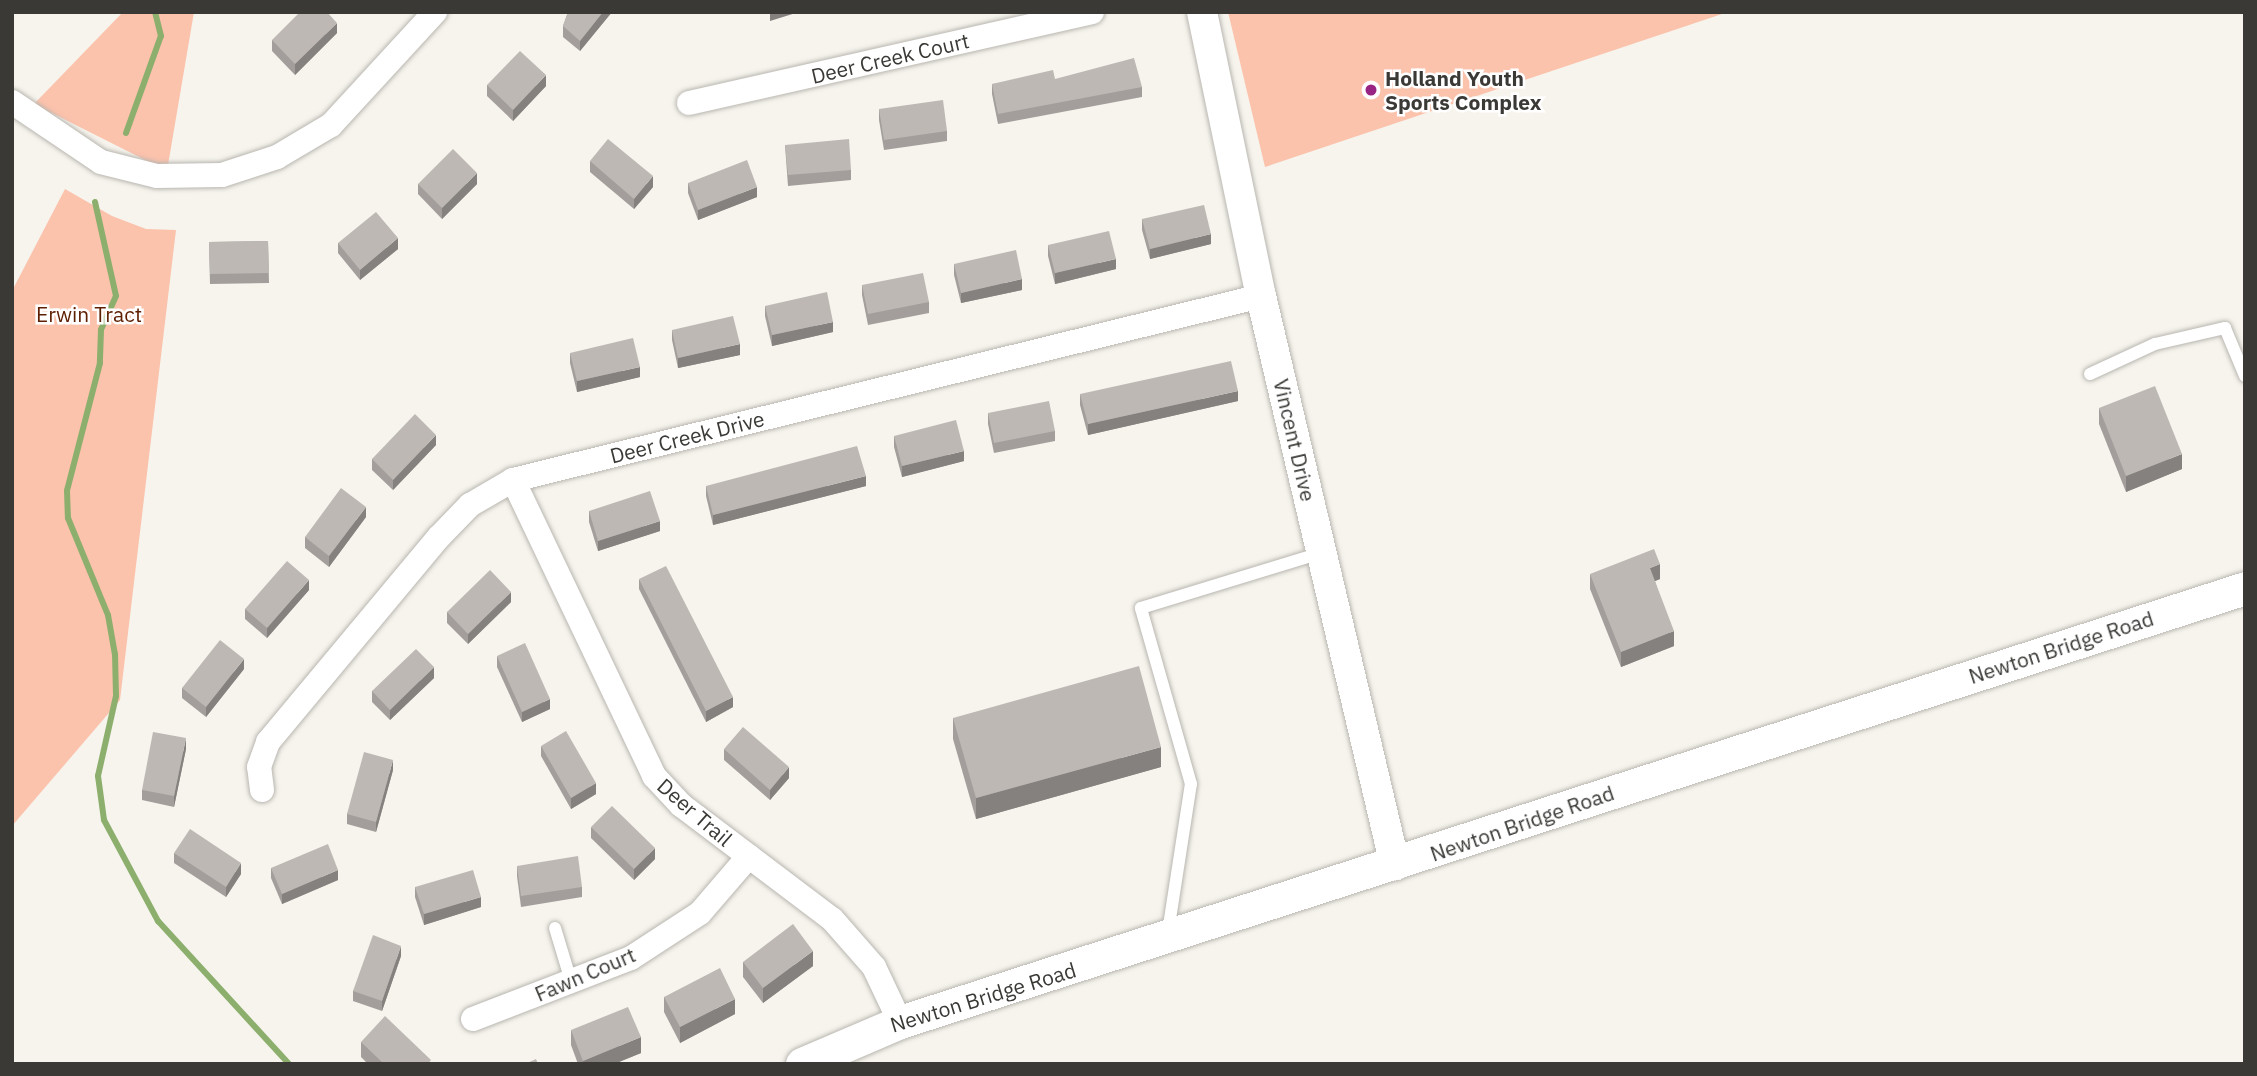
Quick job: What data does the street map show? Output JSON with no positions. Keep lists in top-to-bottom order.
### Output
{
  "streets": {
    "main road": ["Newton Bridge Road"],
    "street": [
      "Deer Creek Court",
      "Deer Creek Drive",
      "Vincent Drive",
      "Deer Trail",
      "Fawn Court"
    ]
  },
  "crossings": [
    ["Deer Creek Drive", "Vincent Drive"],
    ["Deer Creek Drive", "Deer Trail"],
    ["Vincent Drive", "Newton Bridge Road"],
    ["Newton Bridge Road", "Deer Trail"],
    ["Deer Trail", "Fawn Court"]
  ],
  "parks": ["Erwin Tract"],
  "places": ["Holland Youth Sports Complex"]
}
